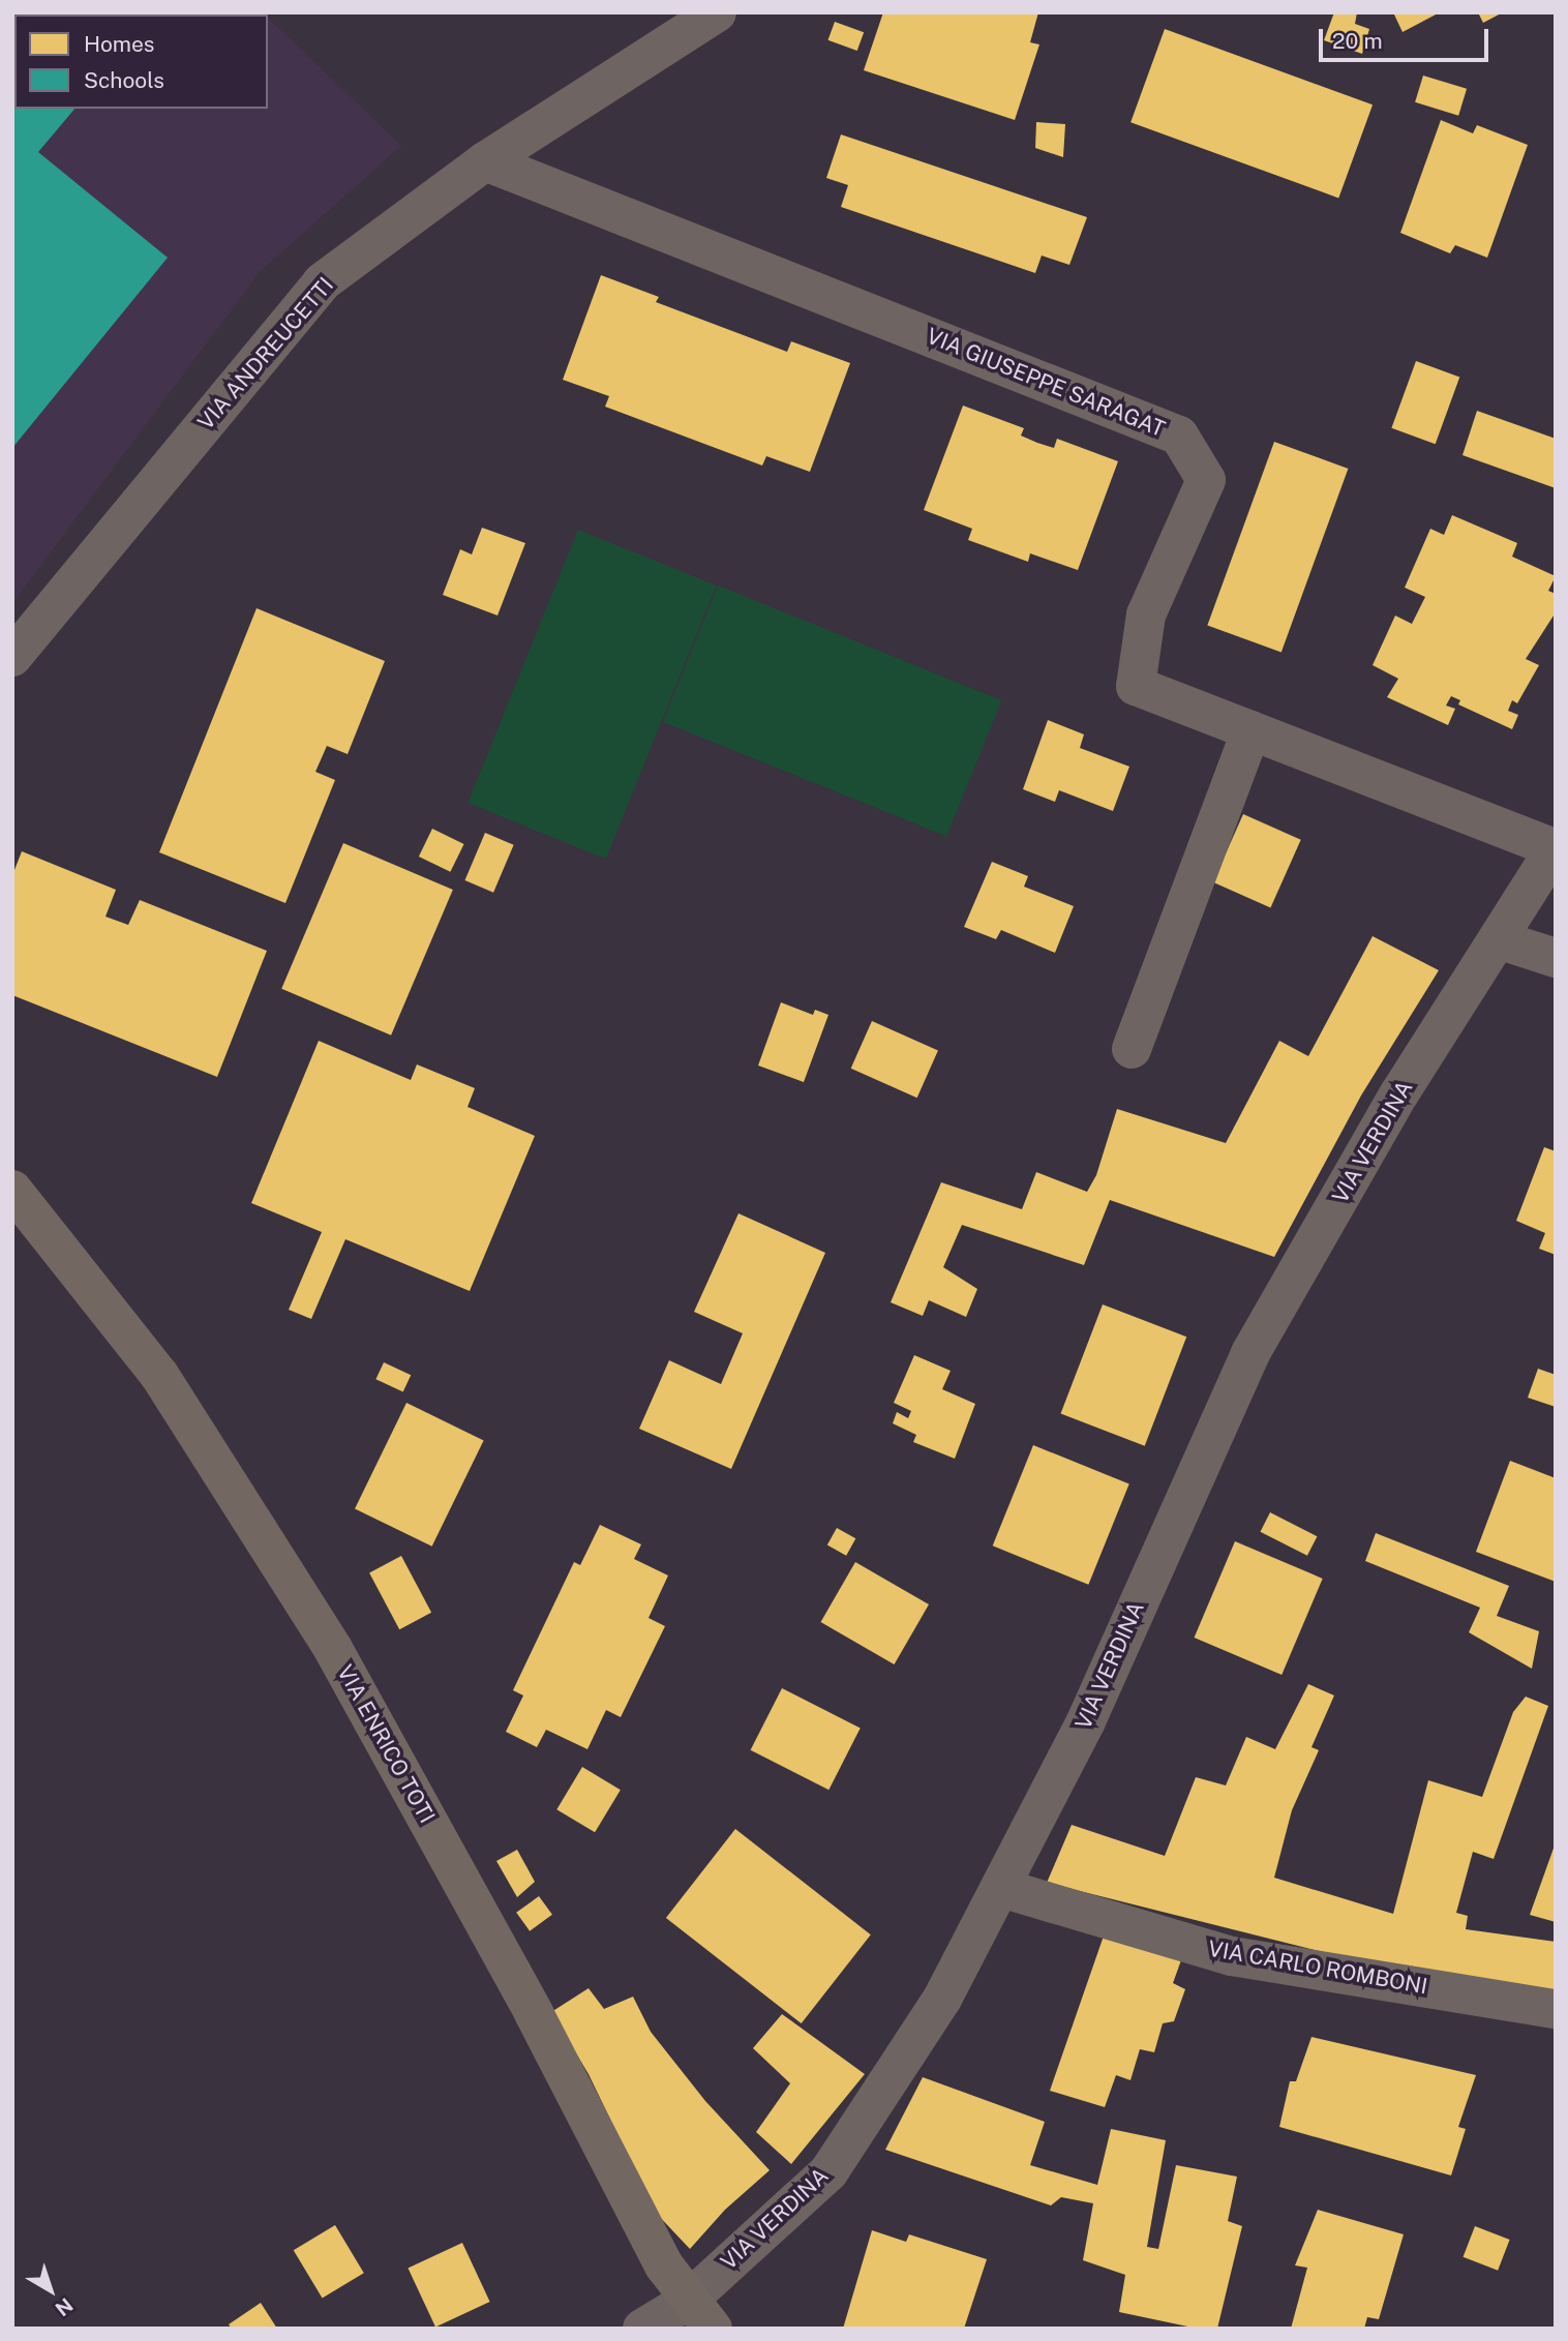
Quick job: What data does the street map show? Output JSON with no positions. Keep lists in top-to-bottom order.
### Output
{
  "streets": {
    "street": [
      "VIA ANDREUCETTI",
      "VIA GIUSEPPE SARAGAT",
      "VIA VERDINA",
      "VIA ENRICO TOTI",
      "VIA CARLO ROMBONI"
    ]
  },
  "crossings": [
    ["VIA ANDREUCETTI", "VIA GIUSEPPE SARAGAT"],
    ["VIA GIUSEPPE SARAGAT", "VIA VERDINA"],
    ["VIA VERDINA", "VIA ENRICO TOTI"],
    ["VIA VERDINA", "VIA CARLO ROMBONI"]
  ],
  "legend": ["Homes", "Schools"],
  "scale_bar": "20 m",
  "north": "bottom right"
}
